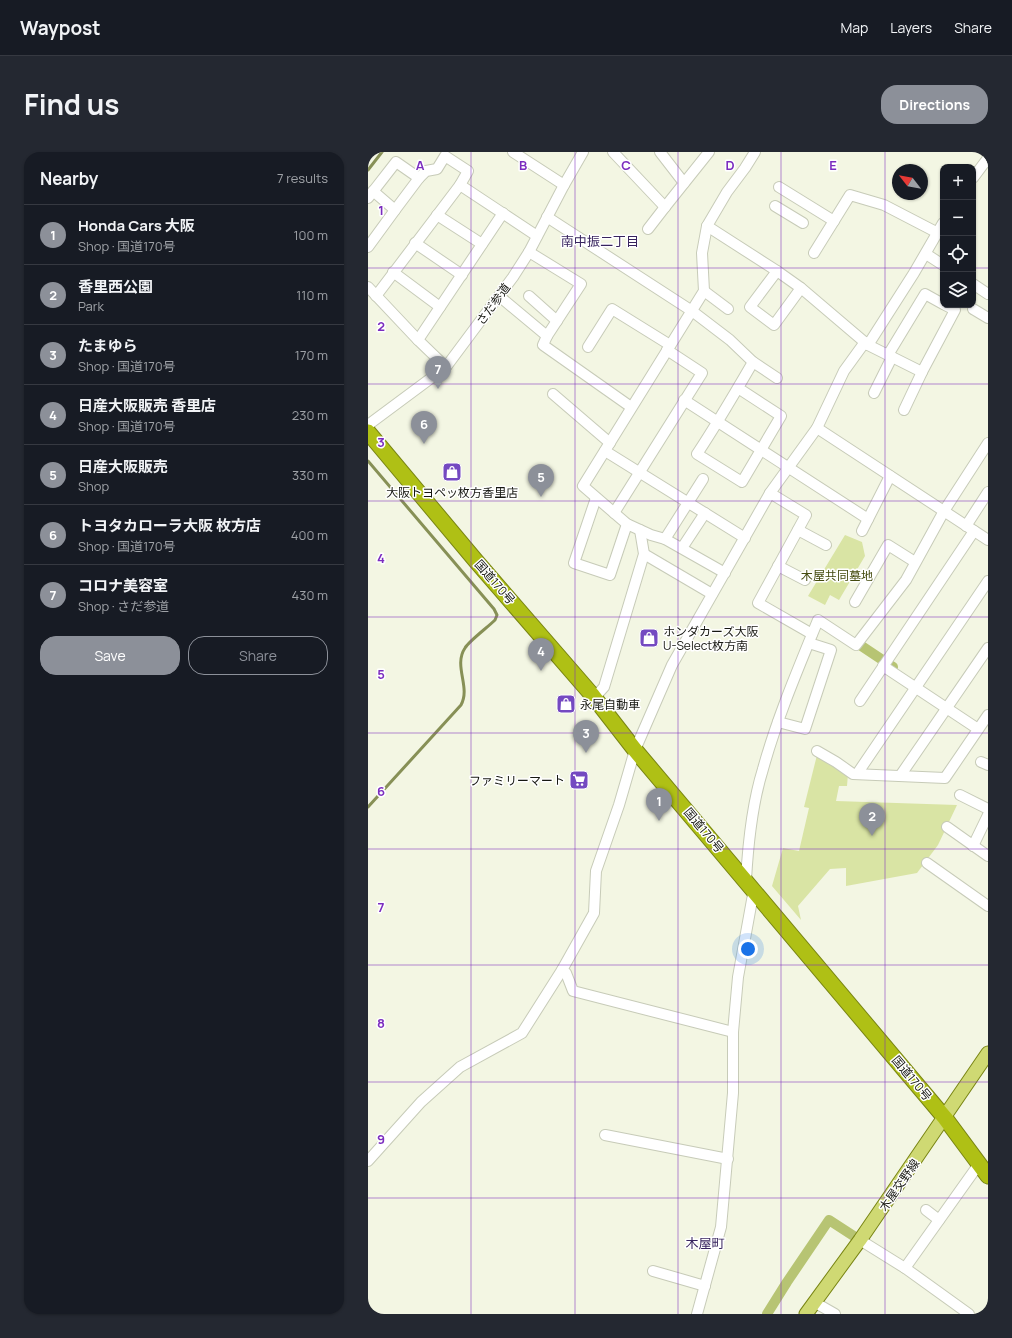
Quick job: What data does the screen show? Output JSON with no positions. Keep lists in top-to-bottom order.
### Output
{
  "streets": {
    "highway": ["国道170号"],
    "main road": ["木屋交野線"],
    "street": ["さだ参道"]
  },
  "crossings": [
    ["国道170号", "木屋交野線"]
  ],
  "districts": ["南中振二丁目", "木屋町"],
  "parks": ["木屋共同墓地"],
  "places": {
    "shop": ["大阪トヨペッ枚方香里店", "ホンダカーズ大阪 U-Select枚方南", "永尾自動車"],
    "supermarket": ["ファミリーマート"]
  },
  "north": "top left",
  "page": {
    "header": "Waypost",
    "nav": ["Map", "Layers", "Share"],
    "title": "Find us",
    "buttons": [
      "Directions",
      ["Save", "Share"]
    ],
    "heading": ["Nearby", "7 results"],
    "map_buttons": ["+", "−"],
    "list": [
      {
        "mark": "1",
        "name": "Honda Cars 大阪",
        "note": "Shop · 国道170号",
        "value": "100 m"
      },
      {
        "mark": "2",
        "name": "香里西公園",
        "note": "Park",
        "value": "110 m"
      },
      {
        "mark": "3",
        "name": "たまゆら",
        "note": "Shop · 国道170号",
        "value": "170 m"
      },
      {
        "mark": "4",
        "name": "日産大阪販売 香里店",
        "note": "Shop · 国道170号",
        "value": "230 m"
      },
      {
        "mark": "5",
        "name": "日産大阪販売",
        "note": "Shop",
        "value": "330 m"
      },
      {
        "mark": "6",
        "name": "トヨタカローラ大阪 枚方店",
        "note": "Shop · 国道170号",
        "value": "400 m"
      },
      {
        "mark": "7",
        "name": "コロナ美容室",
        "note": "Shop · さだ参道",
        "value": "430 m"
      }
    ],
    "pins": [
      "7",
      "6",
      "5",
      "4",
      "3",
      "1",
      "2"
    ]
  },
  "grid": {
    "columns": [
      "A",
      "B",
      "C",
      "D",
      "E"
    ],
    "rows": [
      "1",
      "2",
      "3",
      "4",
      "5",
      "6",
      "7",
      "8",
      "9"
    ]
  }
}
